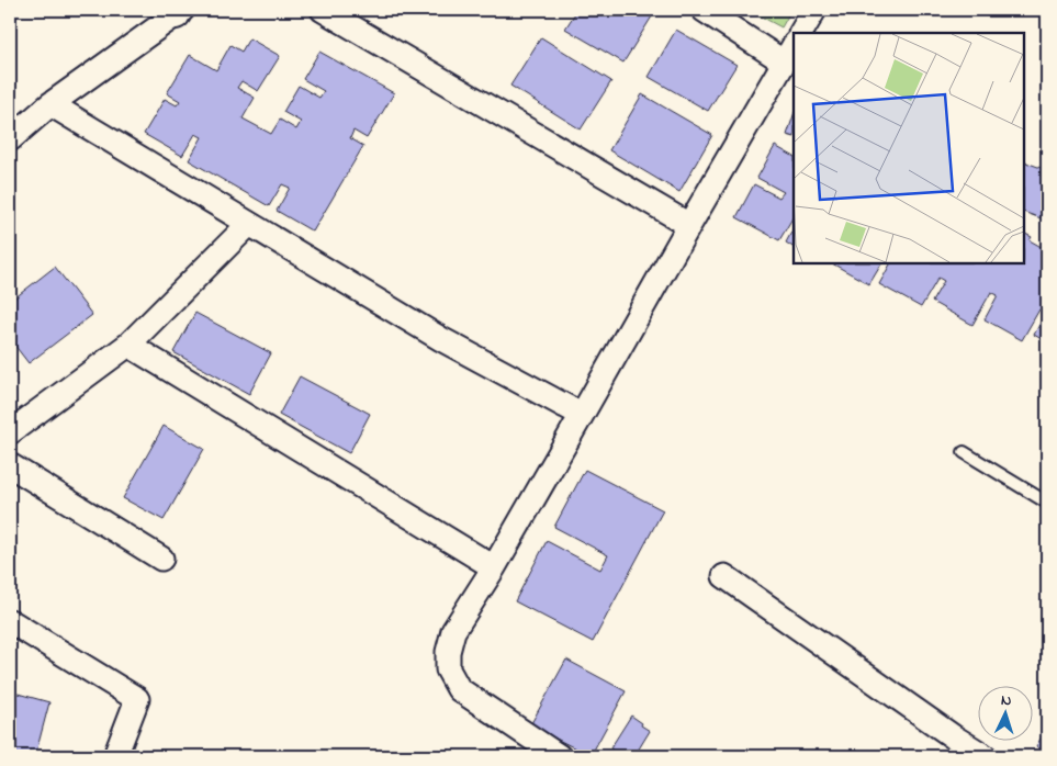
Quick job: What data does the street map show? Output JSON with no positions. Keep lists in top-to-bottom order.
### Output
{
  "north": "top"
}
